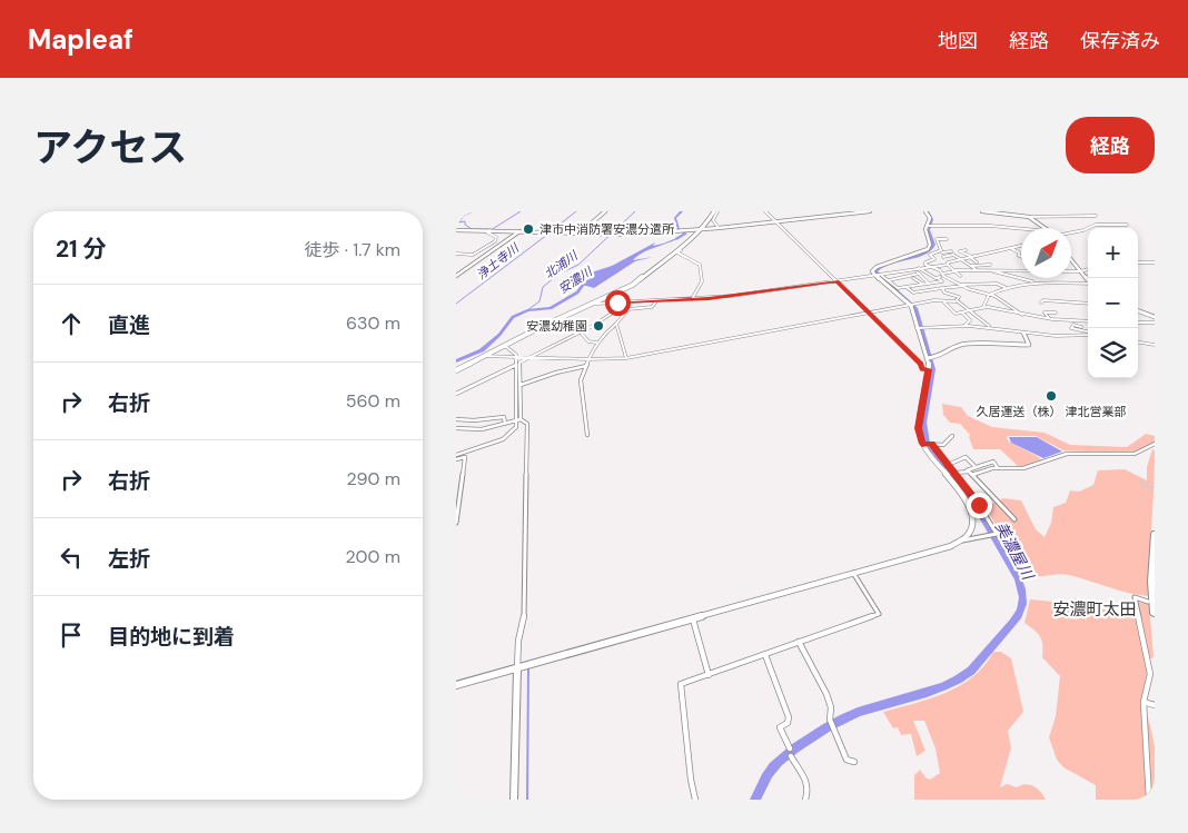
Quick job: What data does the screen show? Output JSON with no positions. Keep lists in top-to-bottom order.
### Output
{
  "districts": ["安濃町太田"],
  "water": [
    "浄土寺川",
    "北浦川",
    "安濃川",
    "美濃屋川"
  ],
  "places": ["津市中消防署安濃分遣所", "安濃幼稚園", "久居運送（株） 津北営業部"],
  "north": "top right",
  "page": {
    "header": "Mapleaf",
    "nav": ["地図", "経路", "保存済み"],
    "title": "アクセス",
    "buttons": "経路",
    "heading": ["21 分", "徒歩 · 1.7 km"],
    "map_buttons": ["+", "−"],
    "list": [
      ["直進", "630 m"],
      ["右折", "560 m"],
      ["右折", "290 m"],
      ["左折", "200 m"],
      "目的地に到着"
    ]
  }
}
